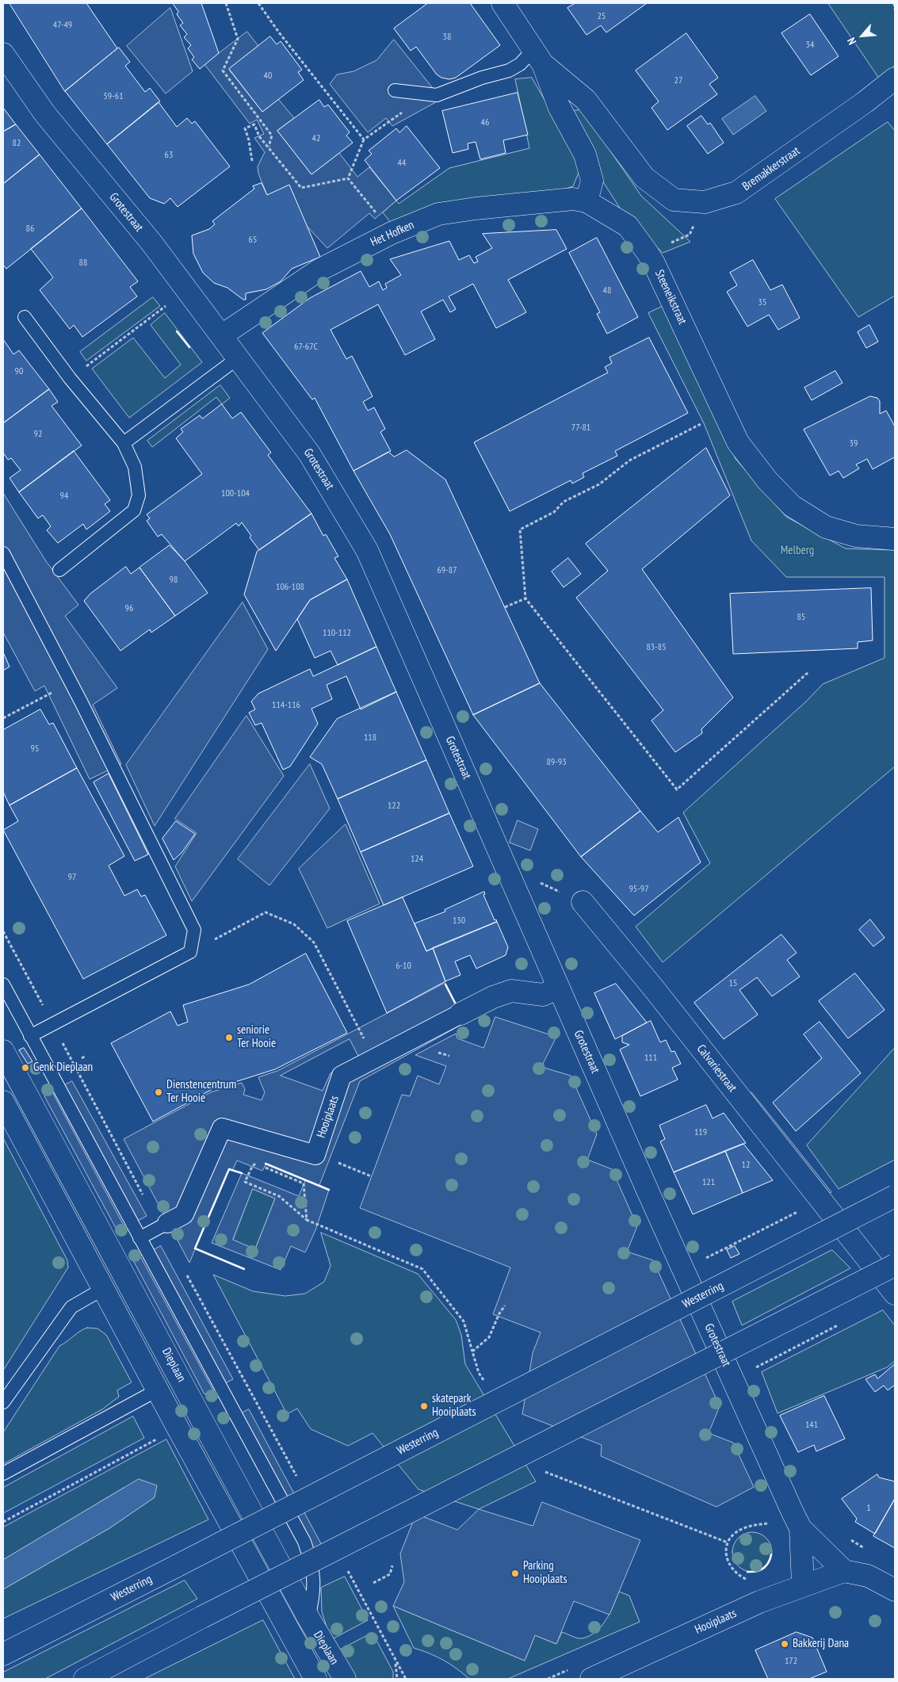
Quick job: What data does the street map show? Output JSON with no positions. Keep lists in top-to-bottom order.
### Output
{
  "streets": {
    "main road": [
      "Bremakkerstraat",
      "Grotestraat",
      "Het Hofken",
      "Steeneikstraat",
      "Calvariestraat",
      "Hooiplaats",
      "Westerring",
      "Dieplaan"
    ]
  },
  "crossings": [
    ["Grotestraat", "Het Hofken"],
    ["Grotestraat", "Hooiplaats"],
    ["Het Hofken", "Steeneikstraat"]
  ],
  "parks": ["Melberg"],
  "places": [
    "seniorie Ter Hooie",
    "Genk Dieplaan",
    "Dienstencentrum Ter Hooie",
    "skatepark Hooiplaats",
    "Parking Hooiplaats",
    "Bakkerij Dana"
  ],
  "house_numbers": [
    "25",
    "47-49",
    "38",
    "34",
    "40",
    "27",
    "59-61",
    "46",
    "42",
    "82",
    "63",
    "44",
    "86",
    "65",
    "88",
    "48",
    "35",
    "67-67C",
    "90",
    "77-81",
    "92",
    "39",
    "100-104",
    "94",
    "69-87",
    "98",
    "106-108",
    "96",
    "85",
    "110-112",
    "83-85",
    "114-116",
    "118",
    "95",
    "89-93",
    "122",
    "124",
    "97",
    "95-97",
    "130",
    "6-10",
    "15",
    "111",
    "119",
    "12",
    "121",
    "141",
    "1",
    "172"
  ],
  "north": "bottom left"
}
